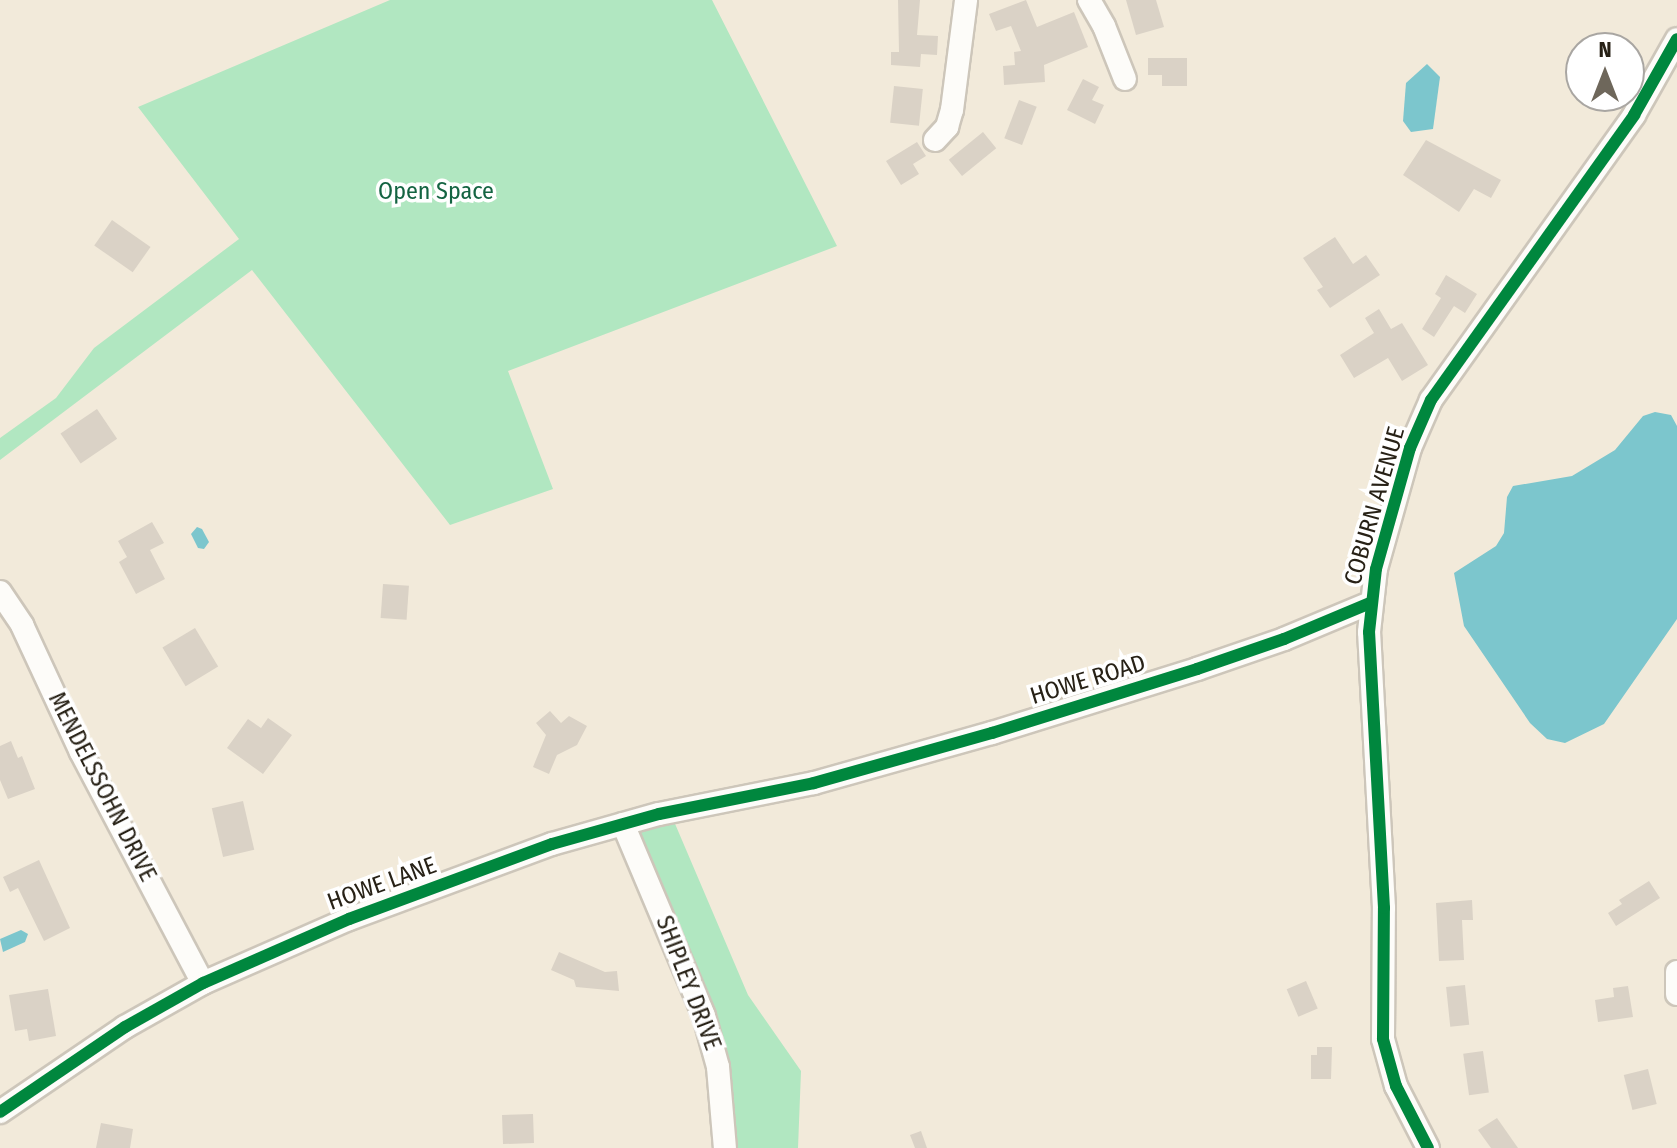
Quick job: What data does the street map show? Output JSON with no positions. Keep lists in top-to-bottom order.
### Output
{
  "streets": {
    "street": [
      "COBURN AVENUE",
      "HOWE ROAD",
      "MENDELSSOHN DRIVE",
      "HOWE LANE",
      "SHIPLEY DRIVE"
    ]
  },
  "crossings": [
    ["COBURN AVENUE", "HOWE ROAD"],
    ["HOWE ROAD", "HOWE LANE"],
    ["MENDELSSOHN DRIVE", "HOWE LANE"],
    ["HOWE LANE", "SHIPLEY DRIVE"]
  ],
  "parks": ["Open Space"],
  "north": "top"
}
